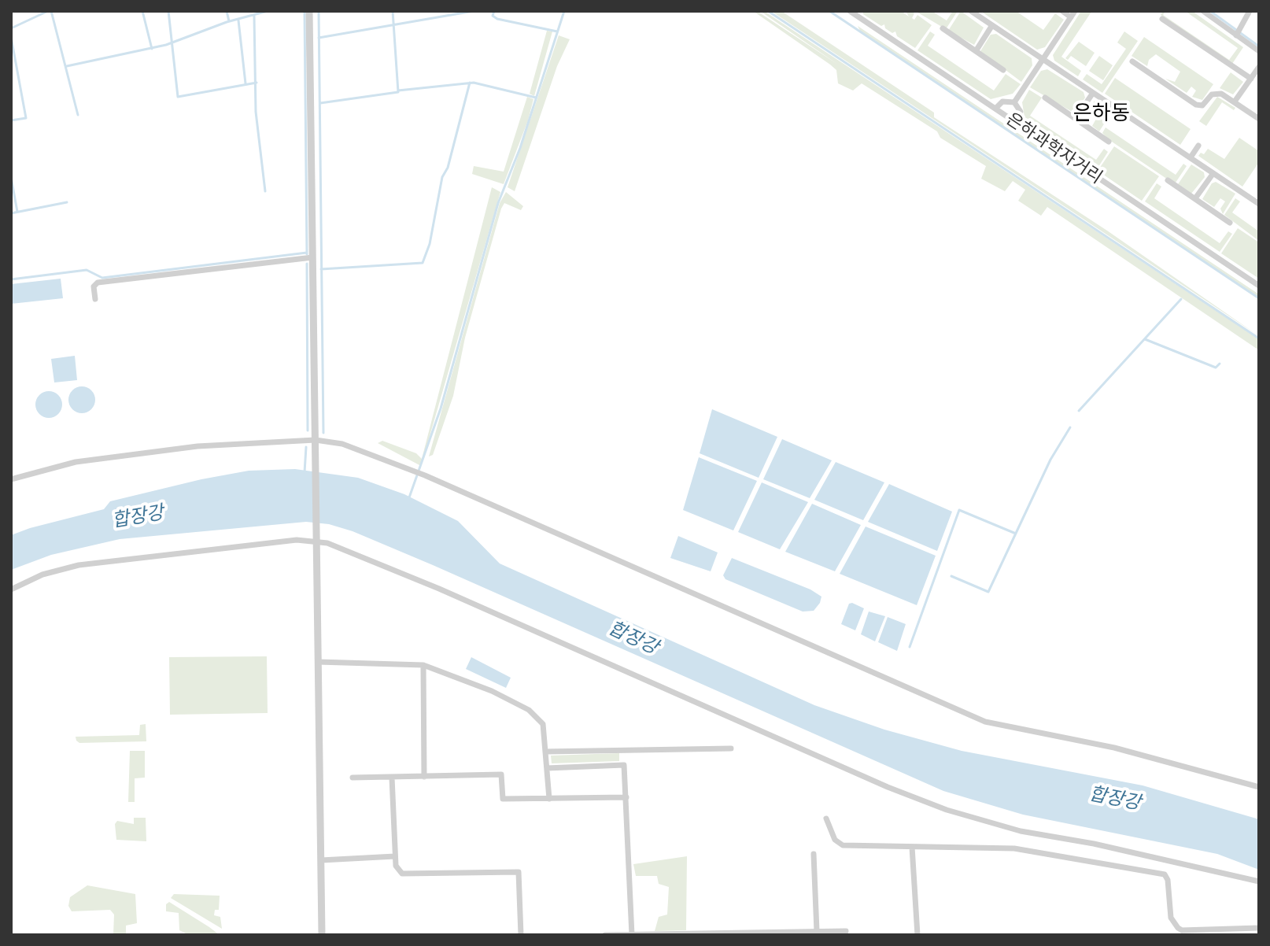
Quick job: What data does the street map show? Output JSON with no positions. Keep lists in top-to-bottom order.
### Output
{
  "streets": {
    "street": ["은하과학자거리"]
  },
  "districts": ["은하동"],
  "water": ["합장강"]
}
